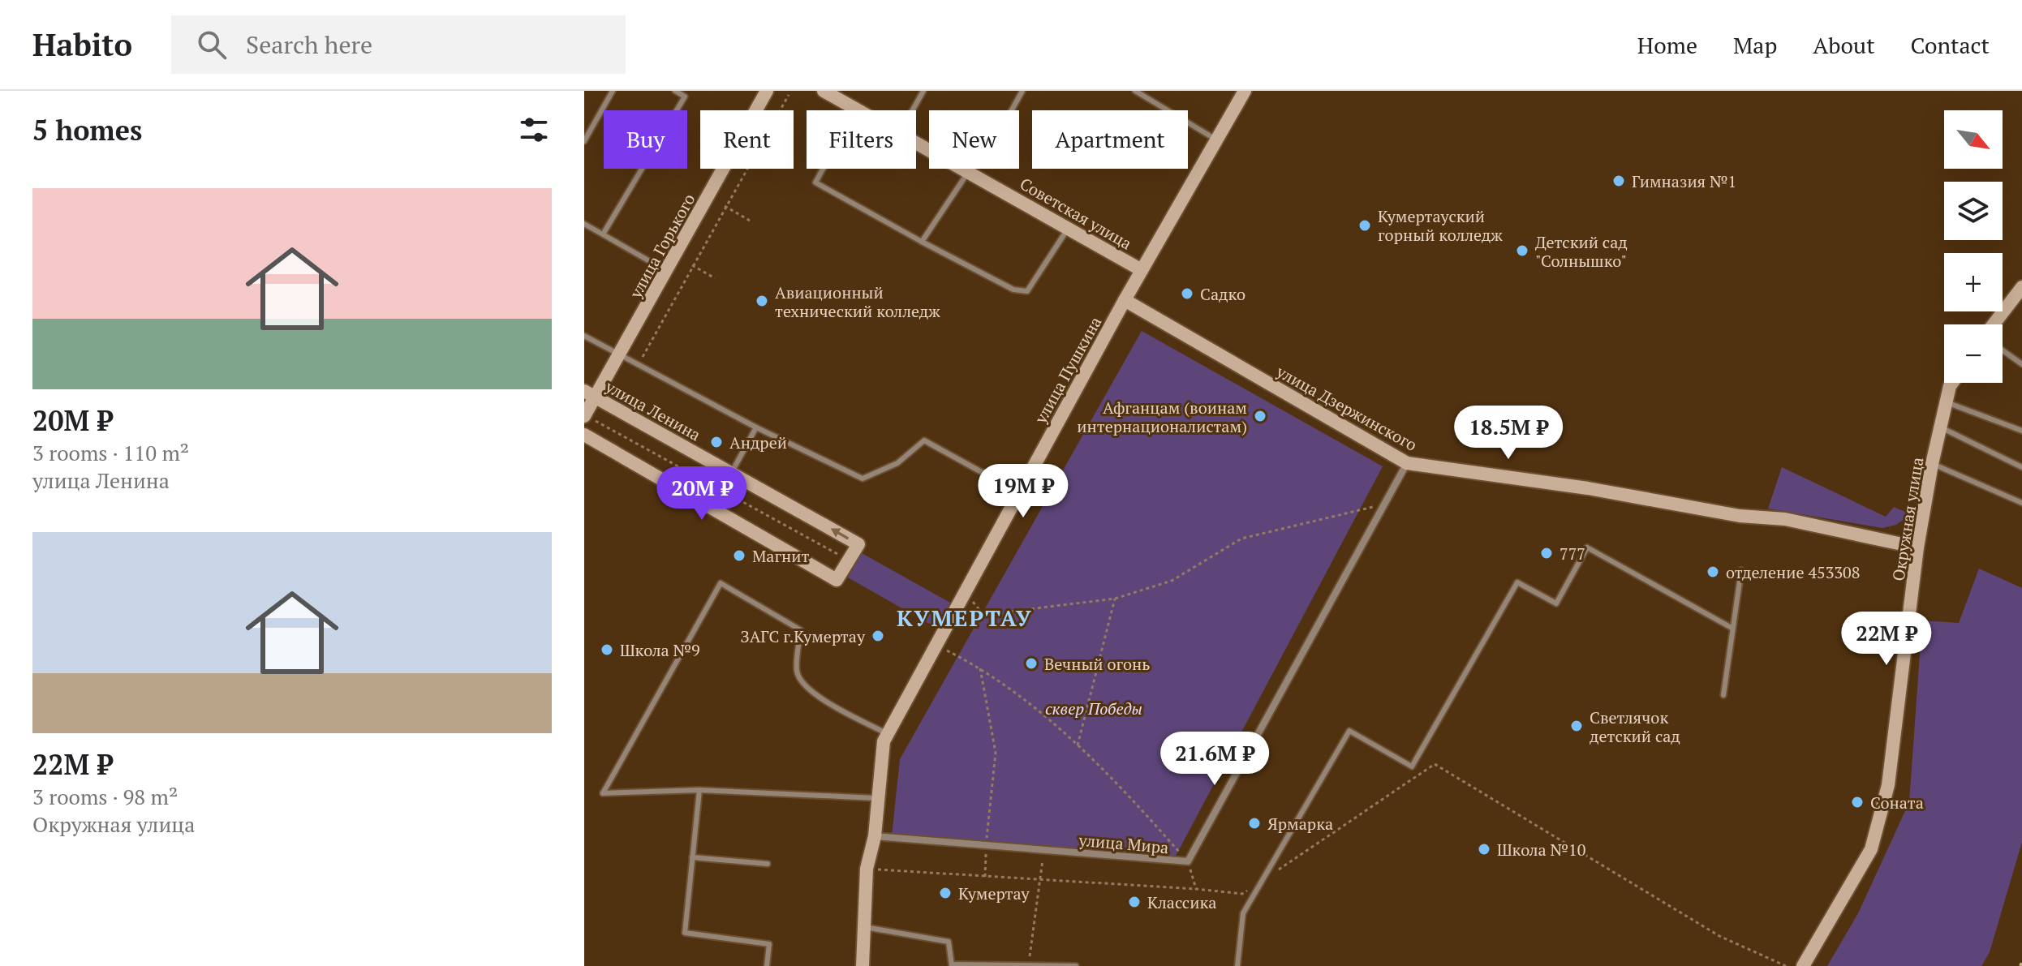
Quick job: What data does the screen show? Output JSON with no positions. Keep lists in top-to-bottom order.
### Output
{
  "streets": {
    "street": [
      "Советская улица",
      "улица Горького",
      "улица Пушкина",
      "улица Дзержинского",
      "улица Ленина",
      "Окружная улица",
      "улица Мира"
    ]
  },
  "crossings": [
    ["Советская улица", "улица Пушкина"],
    ["улица Горького", "улица Ленина"],
    ["улица Пушкина", "улица Дзержинского"],
    ["улица Пушкина", "улица Мира"],
    ["улица Дзержинского", "Окружная улица"],
    ["улица Дзержинского", "улица Мира"]
  ],
  "districts": ["КУМЕРТАУ"],
  "parks": ["сквер Победы"],
  "places": [
    "Гимназия №1",
    "Кумертауский горный колледж",
    "Детский сад \"Солнышко\"",
    "Садко",
    "Авиационный технический колледж",
    "Афганцам (воинам интернационалистам)",
    "Андрей",
    "777",
    "Магнит",
    "отделение 453308",
    "ЗАГС г.Кумертау",
    "Школа №9",
    "Вечный огонь",
    "Светлячок детский сад",
    "Соната",
    "Ярмарка",
    "Школа №10",
    "Кумертау",
    "Классика"
  ],
  "north": "bottom right",
  "page": {
    "header": "Habito",
    "search": "Search here",
    "nav": [
      "Home",
      "Map",
      "About",
      "Contact"
    ],
    "heading": "5 homes",
    "map_buttons": ["+", "−"],
    "chip": [
      "Buy",
      "Rent",
      "Filters",
      "New",
      "Apartment"
    ],
    "list": [
      {
        "name": "20M ₽",
        "note": "3 rooms · 110 m² · улица Ленина"
      },
      {
        "name": "22M ₽",
        "note": "3 rooms · 98 m² · Окружная улица"
      }
    ],
    "price": [
      "18.5M ₽",
      "19M ₽",
      "20M ₽",
      "22M ₽",
      "21.6M ₽"
    ]
  }
}
